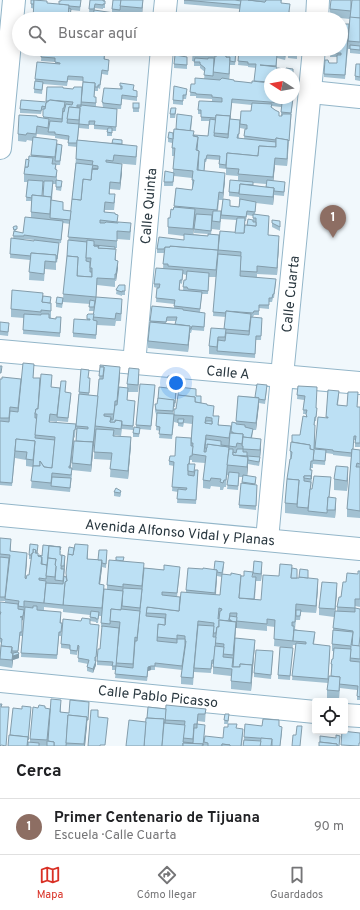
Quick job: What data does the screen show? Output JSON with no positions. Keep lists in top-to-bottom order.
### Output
{
  "streets": {
    "street": [
      "Calle Quinta",
      "Calle Cuarta",
      "Calle A",
      "Avenida Alfonso Vidal y Planas",
      "Calle Pablo Picasso"
    ]
  },
  "crossings": [
    ["Calle Quinta", "Calle A"],
    ["Calle Cuarta", "Calle A"],
    ["Calle Cuarta", "Avenida Alfonso Vidal y Planas"]
  ],
  "north": "left",
  "page": {
    "search": "Buscar aquí",
    "pins": "1",
    "heading": "Cerca",
    "list": [
      {
        "mark": "1",
        "name": "Primer Centenario de Tijuana",
        "note": "Escuela · Calle Cuarta",
        "value": "90 m"
      }
    ],
    "nav": ["Mapa", "Cómo llegar", "Guardados"]
  }
}
